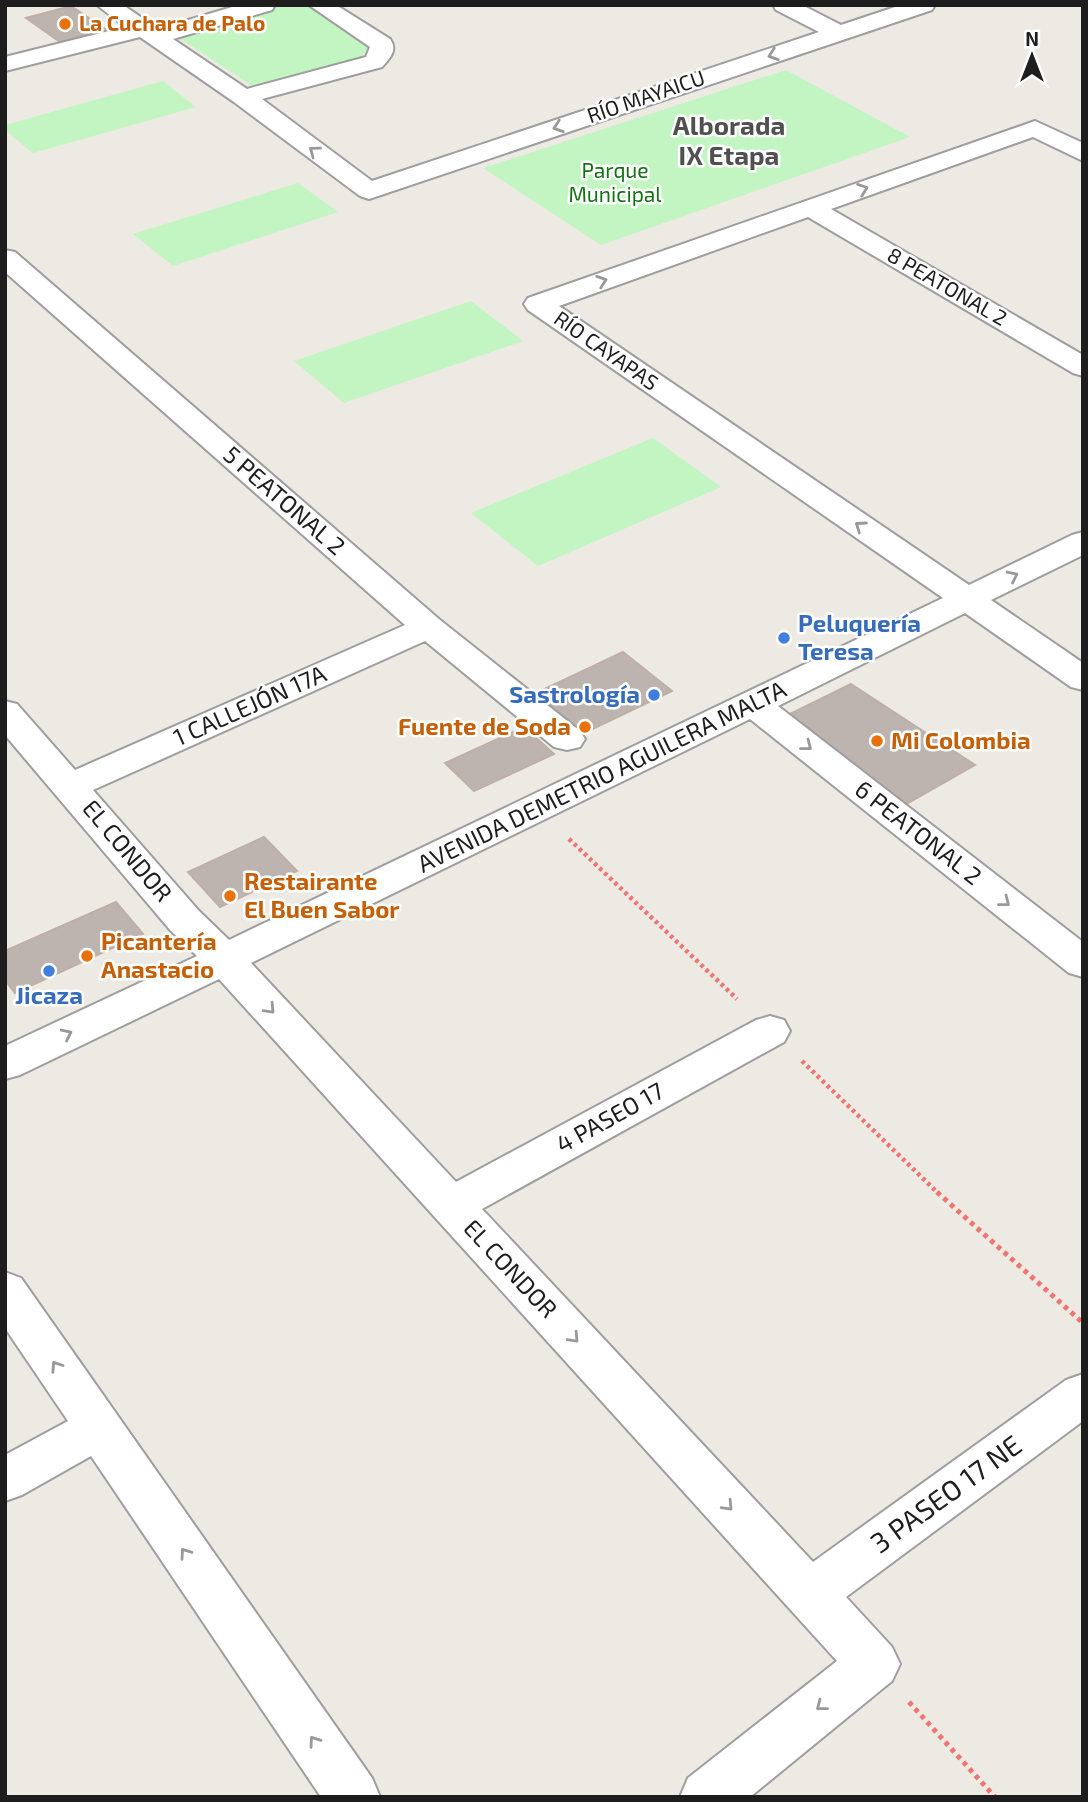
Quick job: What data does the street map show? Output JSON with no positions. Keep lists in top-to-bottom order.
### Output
{
  "streets": {
    "street": [
      "RÍO MAYAICU",
      "8 PEATONAL 2",
      "RÍO CAYAPAS",
      "5 PEATONAL 2",
      "1 CALLEJÓN 17A",
      "AVENIDA DEMETRIO AGUILERA MALTA",
      "6 PEATONAL 2",
      "EL CONDOR",
      "4 PASEO 17",
      "3 PASEO 17 NE"
    ]
  },
  "crossings": [
    ["8 PEATONAL 2", "RÍO CAYAPAS"],
    ["RÍO CAYAPAS", "AVENIDA DEMETRIO AGUILERA MALTA"],
    ["5 PEATONAL 2", "1 CALLEJÓN 17A"],
    ["1 CALLEJÓN 17A", "EL CONDOR"],
    ["AVENIDA DEMETRIO AGUILERA MALTA", "6 PEATONAL 2"],
    ["AVENIDA DEMETRIO AGUILERA MALTA", "EL CONDOR"],
    ["EL CONDOR", "4 PASEO 17"],
    ["EL CONDOR", "3 PASEO 17 NE"]
  ],
  "one_way": ["RÍO MAYAICU", "6 PEATONAL 2", "EL CONDOR"],
  "districts": ["Alborada IX Etapa"],
  "parks": ["Parque Municipal"],
  "places": [
    "La Cuchara de Palo",
    "Peluquería Teresa",
    "Sastrología",
    "Fuente de Soda",
    "Mi Colombia",
    "Restairante El Buen Sabor",
    "Picantería Anastacio",
    "Jicaza"
  ],
  "north": "top"
}
